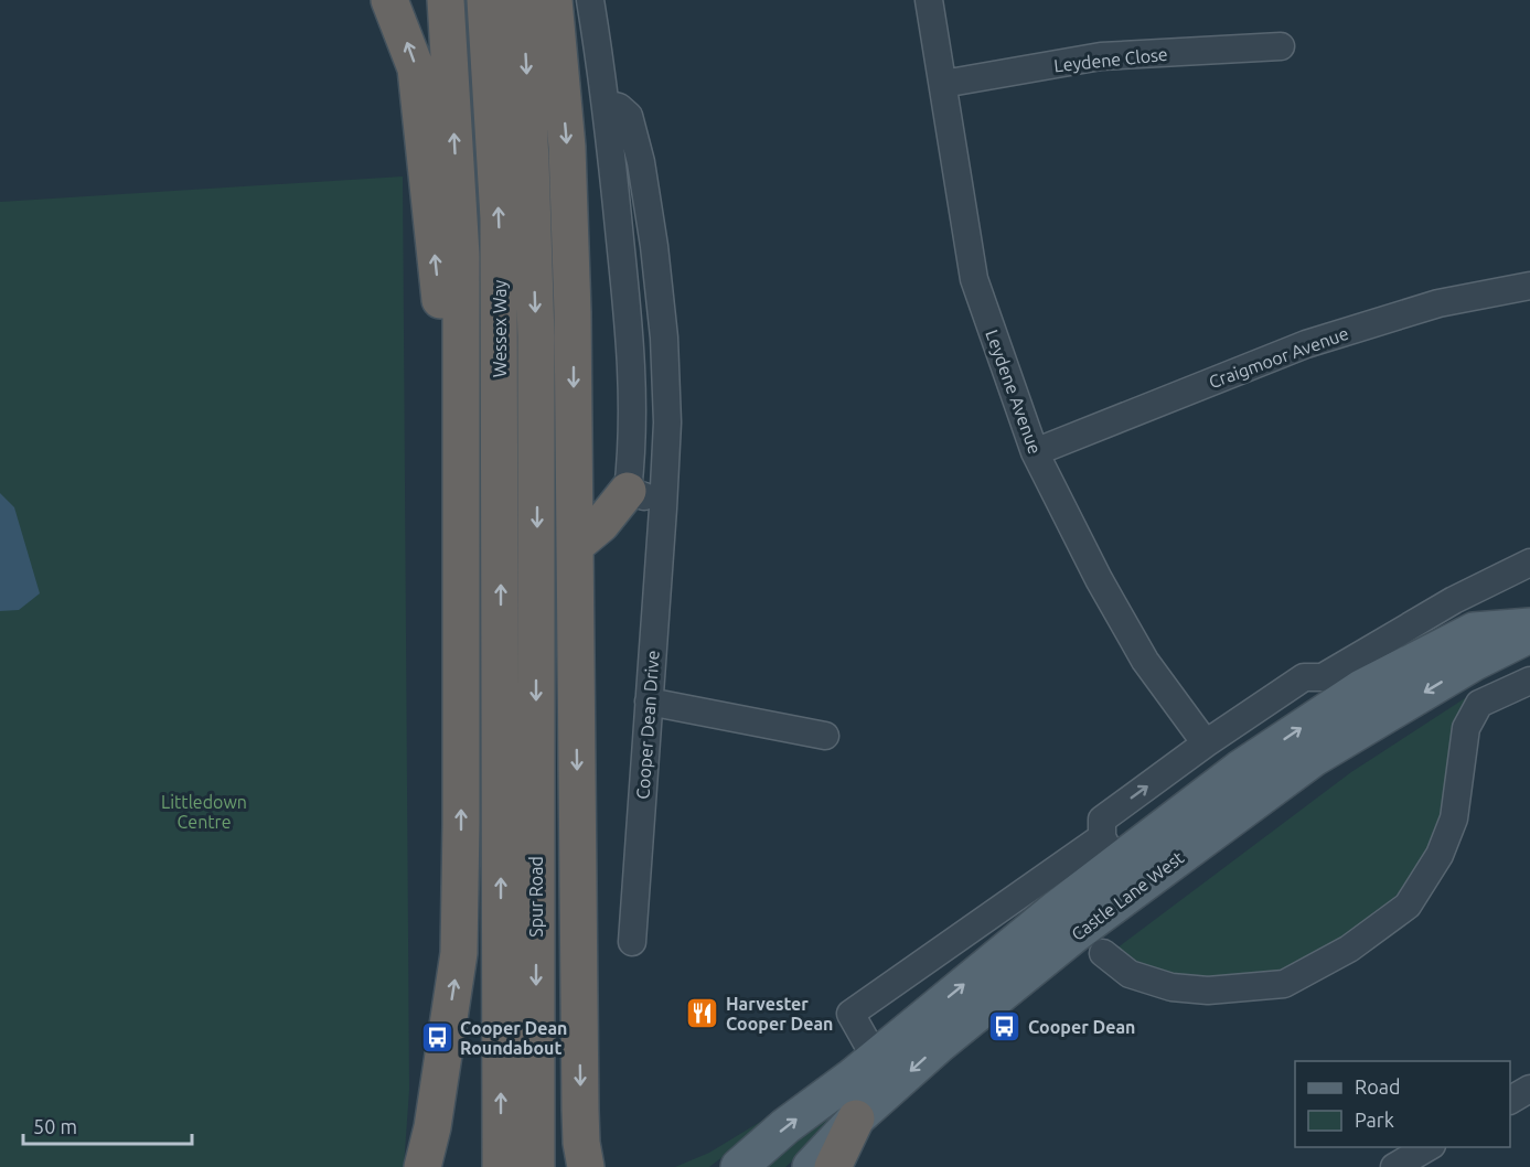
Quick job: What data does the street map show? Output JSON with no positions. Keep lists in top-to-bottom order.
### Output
{
  "streets": {
    "highway": ["Wessex Way", "Spur Road"],
    "main road": ["Castle Lane West"],
    "street": [
      "Leydene Close",
      "Craigmoor Avenue",
      "Leydene Avenue",
      "Cooper Dean Drive"
    ]
  },
  "crossings": [
    ["Leydene Close", "Leydene Avenue"],
    ["Wessex Way", "Spur Road"],
    ["Craigmoor Avenue", "Leydene Avenue"],
    ["Leydene Avenue", "Castle Lane West"]
  ],
  "parks": ["Littledown Centre"],
  "places": {
    "restaurant": ["Harvester Cooper Dean"],
    "bus stop": ["Cooper Dean", "Cooper Dean Roundabout"]
  },
  "legend": ["Road", "Park"],
  "scale_bar": "50 m"
}
